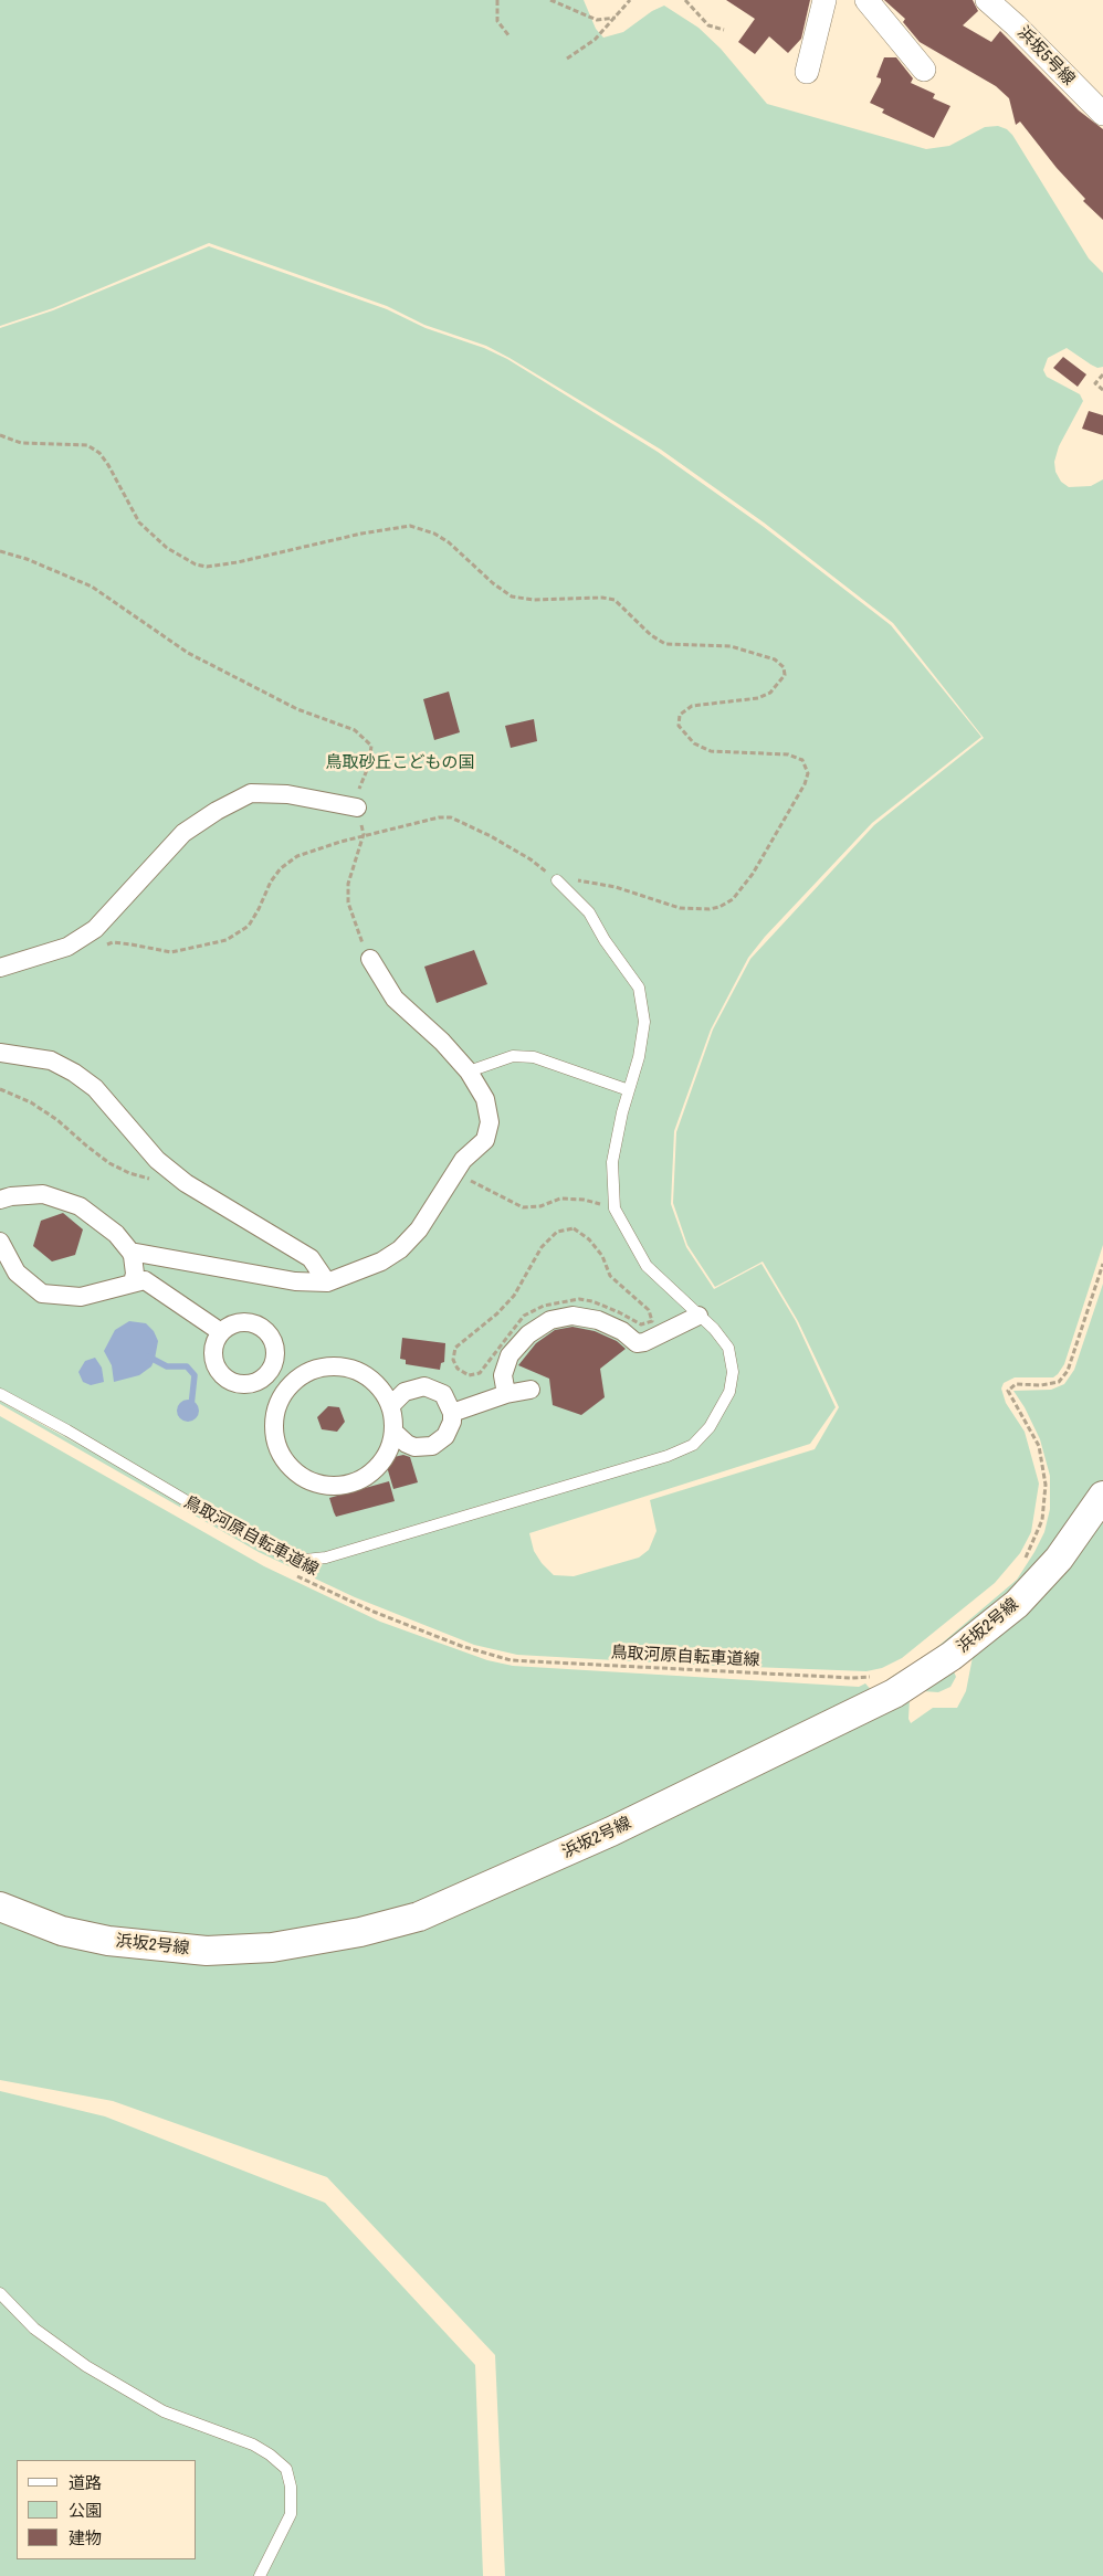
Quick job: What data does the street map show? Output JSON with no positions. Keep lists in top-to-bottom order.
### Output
{
  "streets": {
    "street": ["浜坂5号線", "浜坂2号線"],
    "path": ["鳥取河原自転車道線"]
  },
  "parks": ["鳥取砂丘こどもの国"],
  "legend": ["道路", "公園", "建物"]
}
